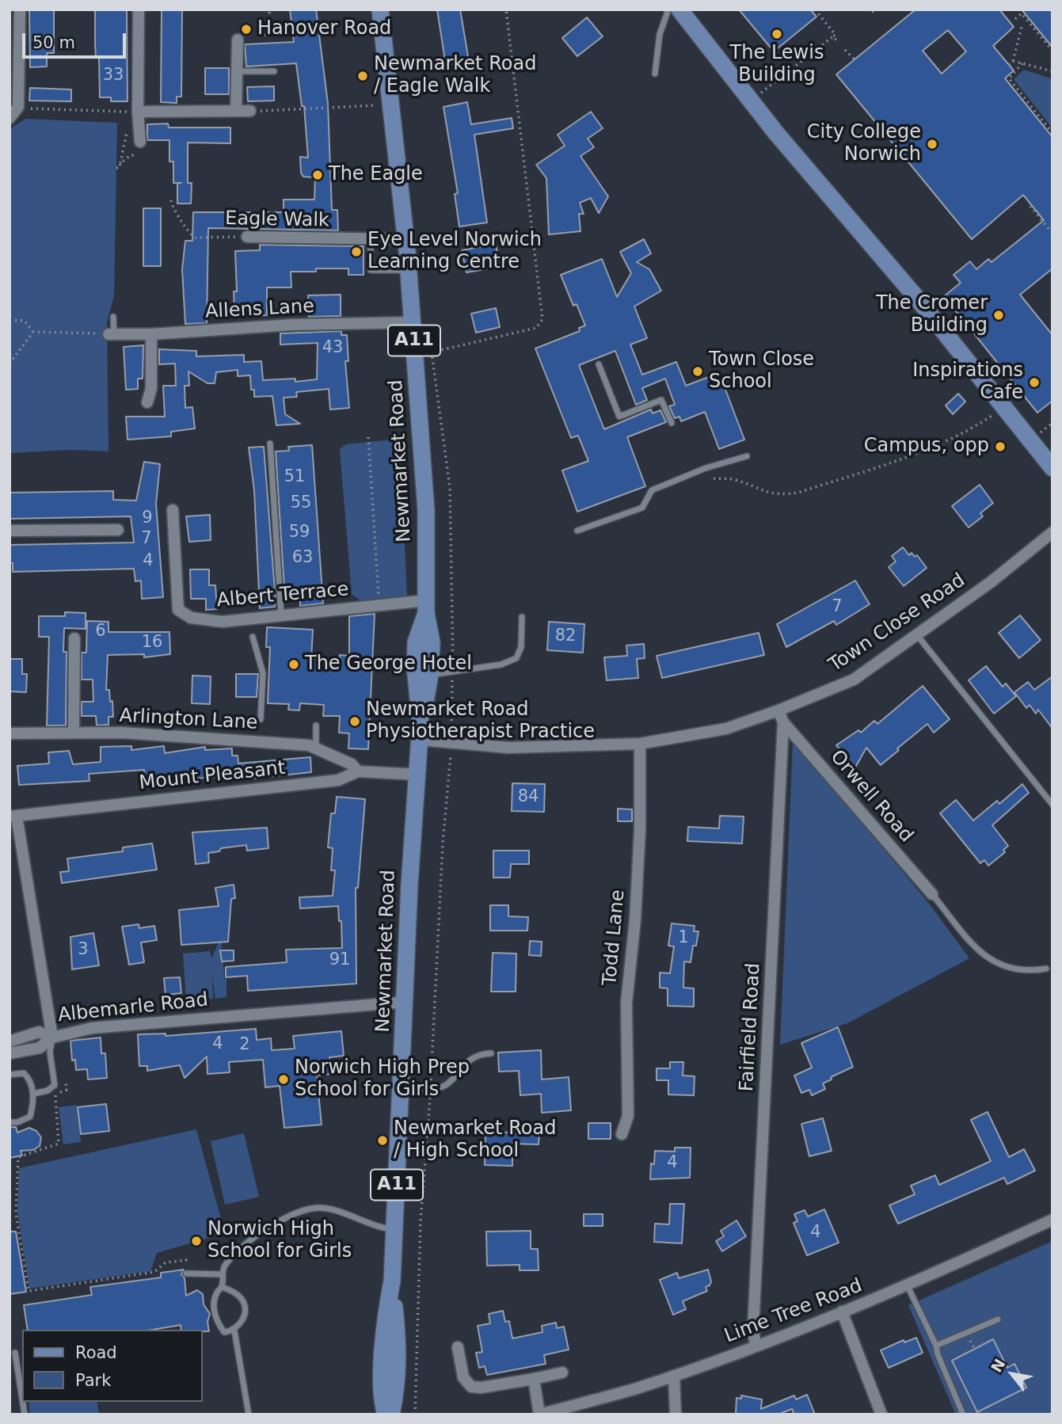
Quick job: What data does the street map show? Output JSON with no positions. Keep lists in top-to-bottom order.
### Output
{
  "streets": {
    "main road": ["A11", "Newmarket Road"],
    "street": [
      "Eagle Walk",
      "Allens Lane",
      "Albert Terrace",
      "Town Close Road",
      "Arlington Lane",
      "Mount Pleasant",
      "Orwell Road",
      "Todd Lane",
      "Albemarle Road",
      "Fairfield Road",
      "Lime Tree Road"
    ]
  },
  "crossings": [
    ["Eagle Walk", "Newmarket Road"],
    ["Allens Lane", "Newmarket Road"],
    ["Newmarket Road", "Albert Terrace"],
    ["Newmarket Road", "Town Close Road"],
    ["Newmarket Road", "Mount Pleasant"],
    ["Newmarket Road", "Albemarle Road"],
    ["Town Close Road", "Todd Lane"],
    ["Town Close Road", "Fairfield Road"],
    ["Arlington Lane", "Mount Pleasant"],
    ["Mount Pleasant", "Albemarle Road"],
    ["Orwell Road", "Fairfield Road"],
    ["Fairfield Road", "Lime Tree Road"]
  ],
  "places": [
    "Hanover Road",
    "The Lewis Building",
    "Newmarket Road / Eagle Walk",
    "City College Norwich",
    "The Eagle",
    "Eye Level Norwich Learning Centre",
    "The Cromer Building",
    "Town Close School",
    "Inspirations Cafe",
    "Campus, opp",
    "The George Hotel",
    "Newmarket Road Physiotherapist Practice",
    "Norwich High Prep School for Girls",
    "Newmarket Road / High School",
    "Norwich High School for Girls"
  ],
  "house_numbers": [
    "33",
    "43",
    "51",
    "55",
    "9",
    "59",
    "7",
    "63",
    "4",
    "7",
    "6",
    "82",
    "16",
    "84",
    "1",
    "3",
    "91",
    "4",
    "2",
    "4",
    "4"
  ],
  "legend": ["Road", "Park"],
  "scale_bar": "50 m",
  "north": "top left"
}
